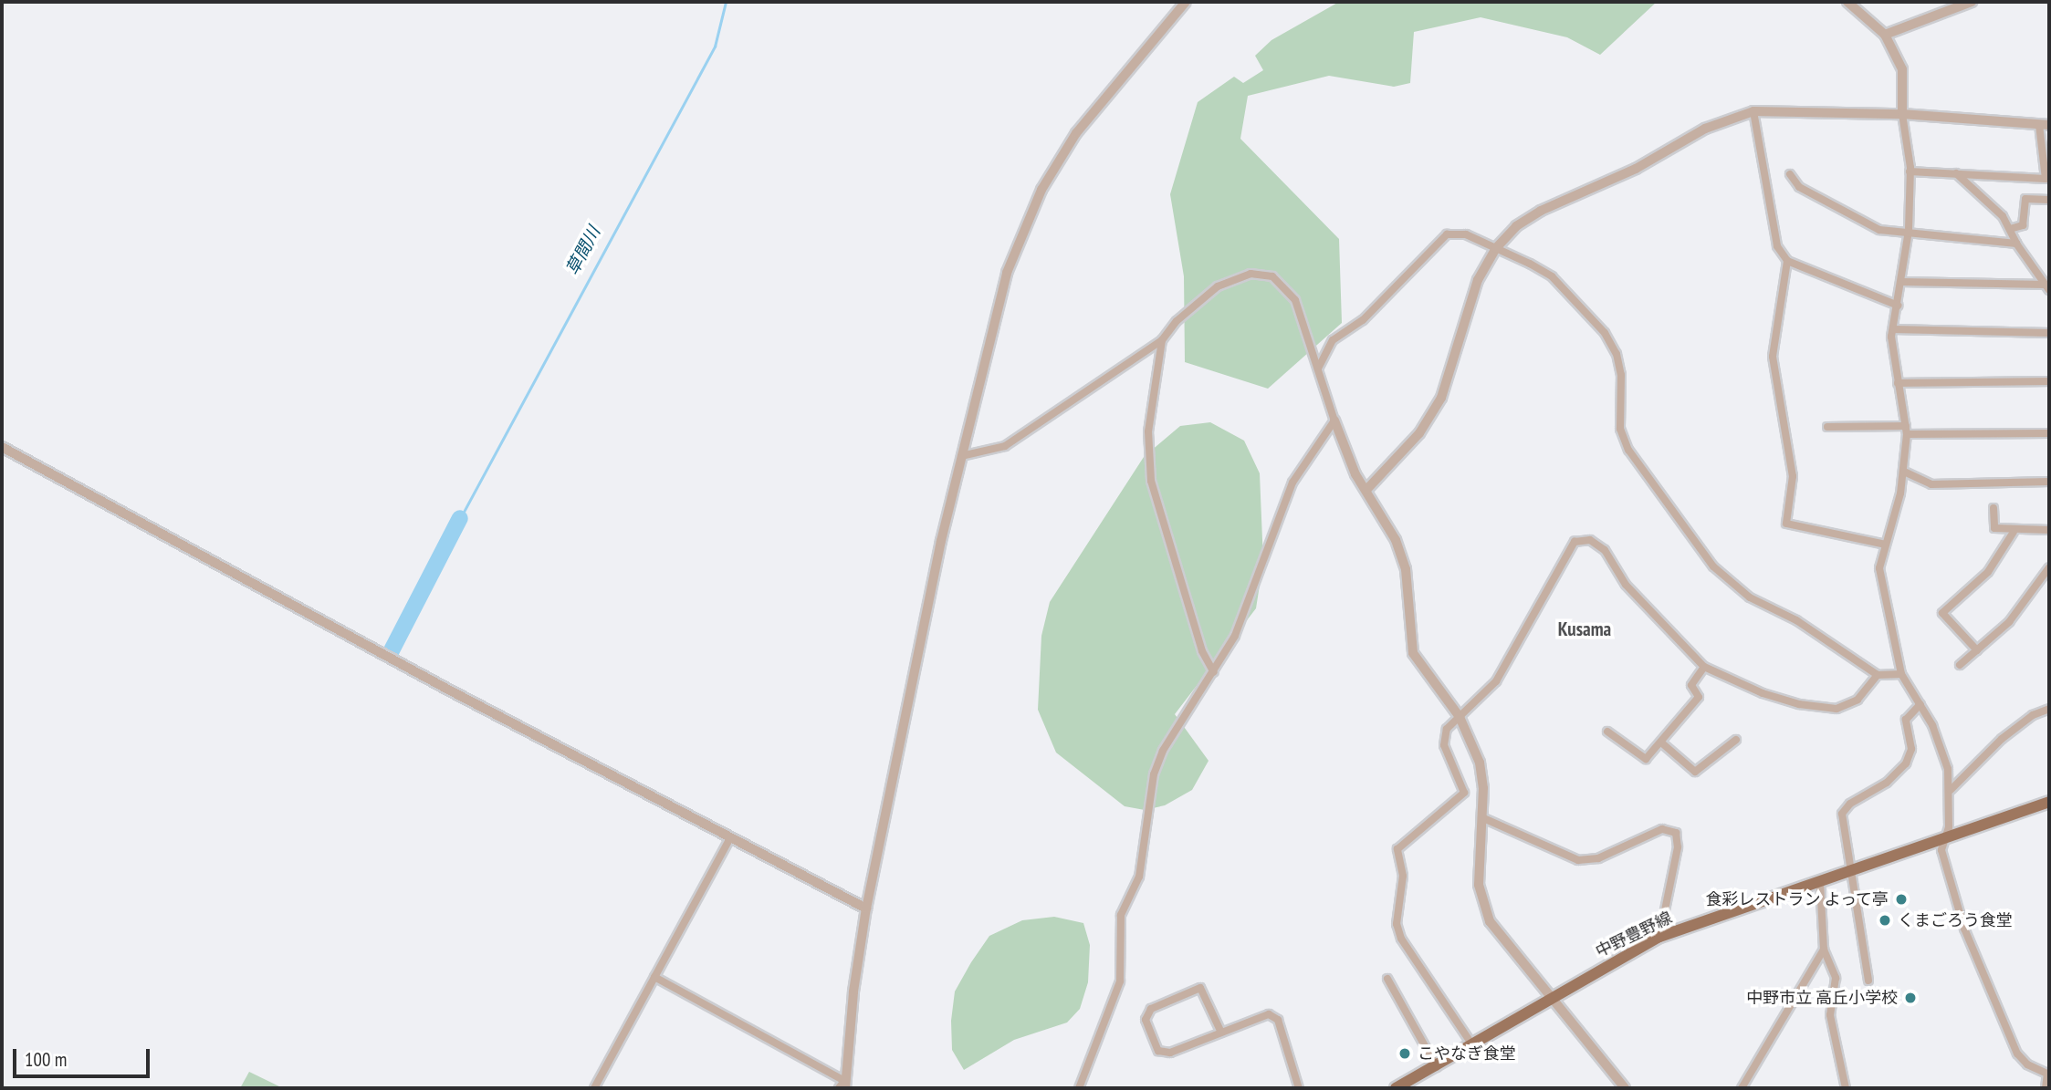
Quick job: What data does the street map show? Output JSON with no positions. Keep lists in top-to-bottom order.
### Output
{
  "streets": {
    "main road": ["中野豊野線"]
  },
  "districts": ["Kusama"],
  "water": ["草間川"],
  "places": [
    "食彩レストラン よって亭",
    "くまごろう食堂",
    "中野市立 高丘小学校",
    "こやなぎ食堂"
  ],
  "scale_bar": "100 m"
}
